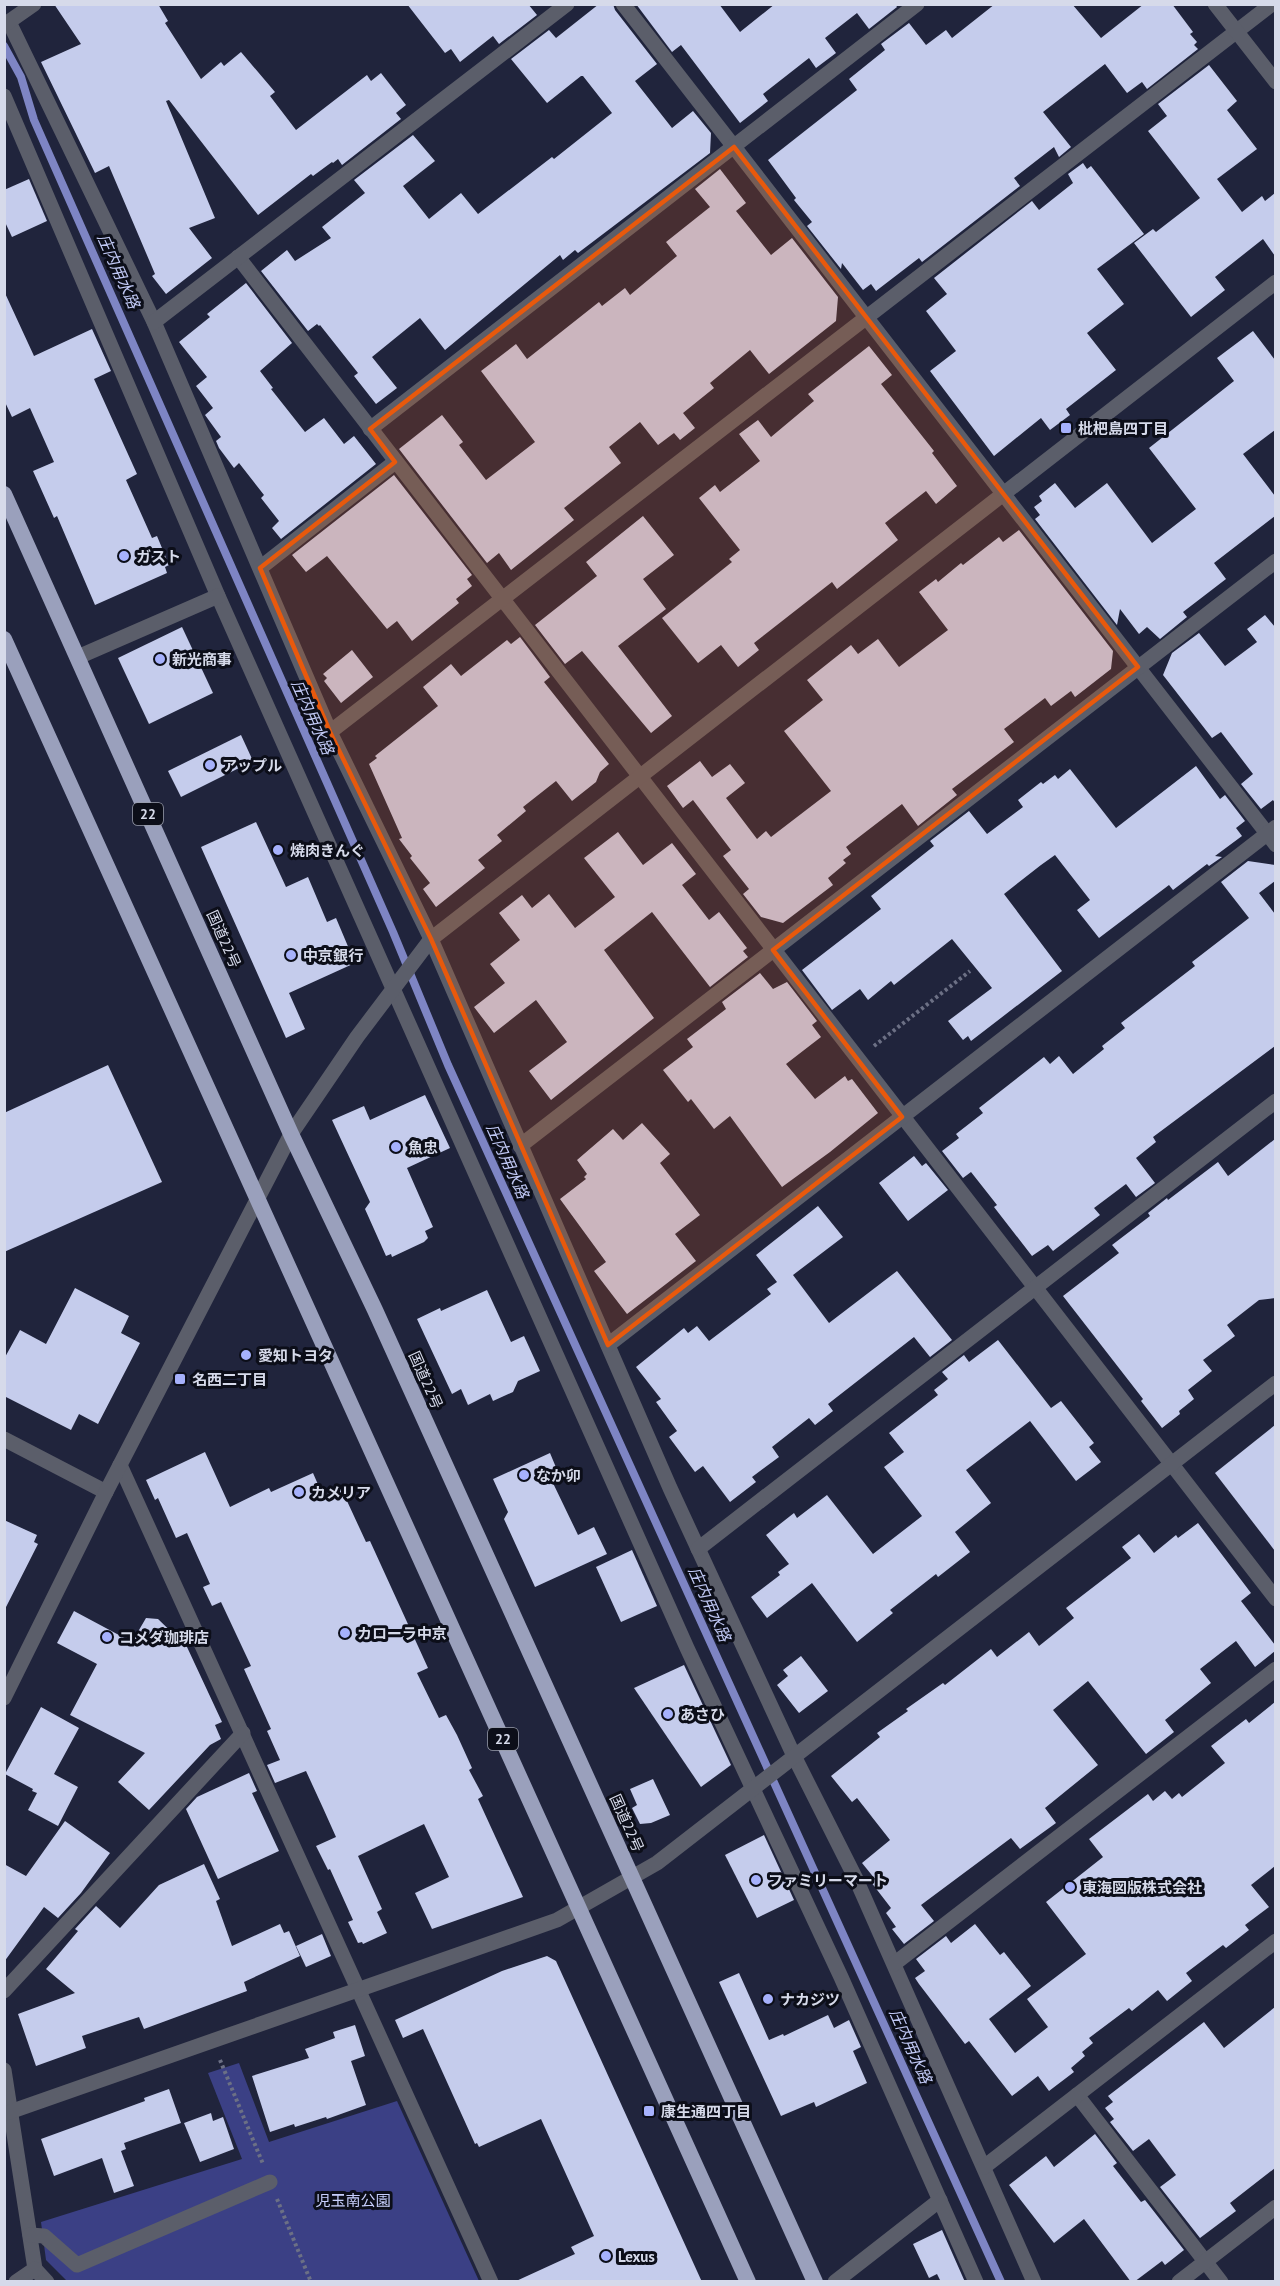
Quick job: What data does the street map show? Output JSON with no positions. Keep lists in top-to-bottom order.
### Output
{
  "streets": {
    "highway": ["22", "国道22号"]
  },
  "water": ["庄内用水路"],
  "parks": ["児玉南公園"],
  "places": {
    "transit": ["枇杷島四丁目", "名西二丁目", "康生通四丁目"],
    "other": [
      "ガスト",
      "新光商事",
      "アップル",
      "焼肉きんぐ",
      "中京銀行",
      "魚忠",
      "愛知トヨタ",
      "なか卯",
      "カメリア",
      "カローラ中京",
      "コメダ珈琲店",
      "あさひ",
      "ファミリーマート",
      "東海図版株式会社",
      "ナカジツ",
      "Lexus"
    ]
  }
}
